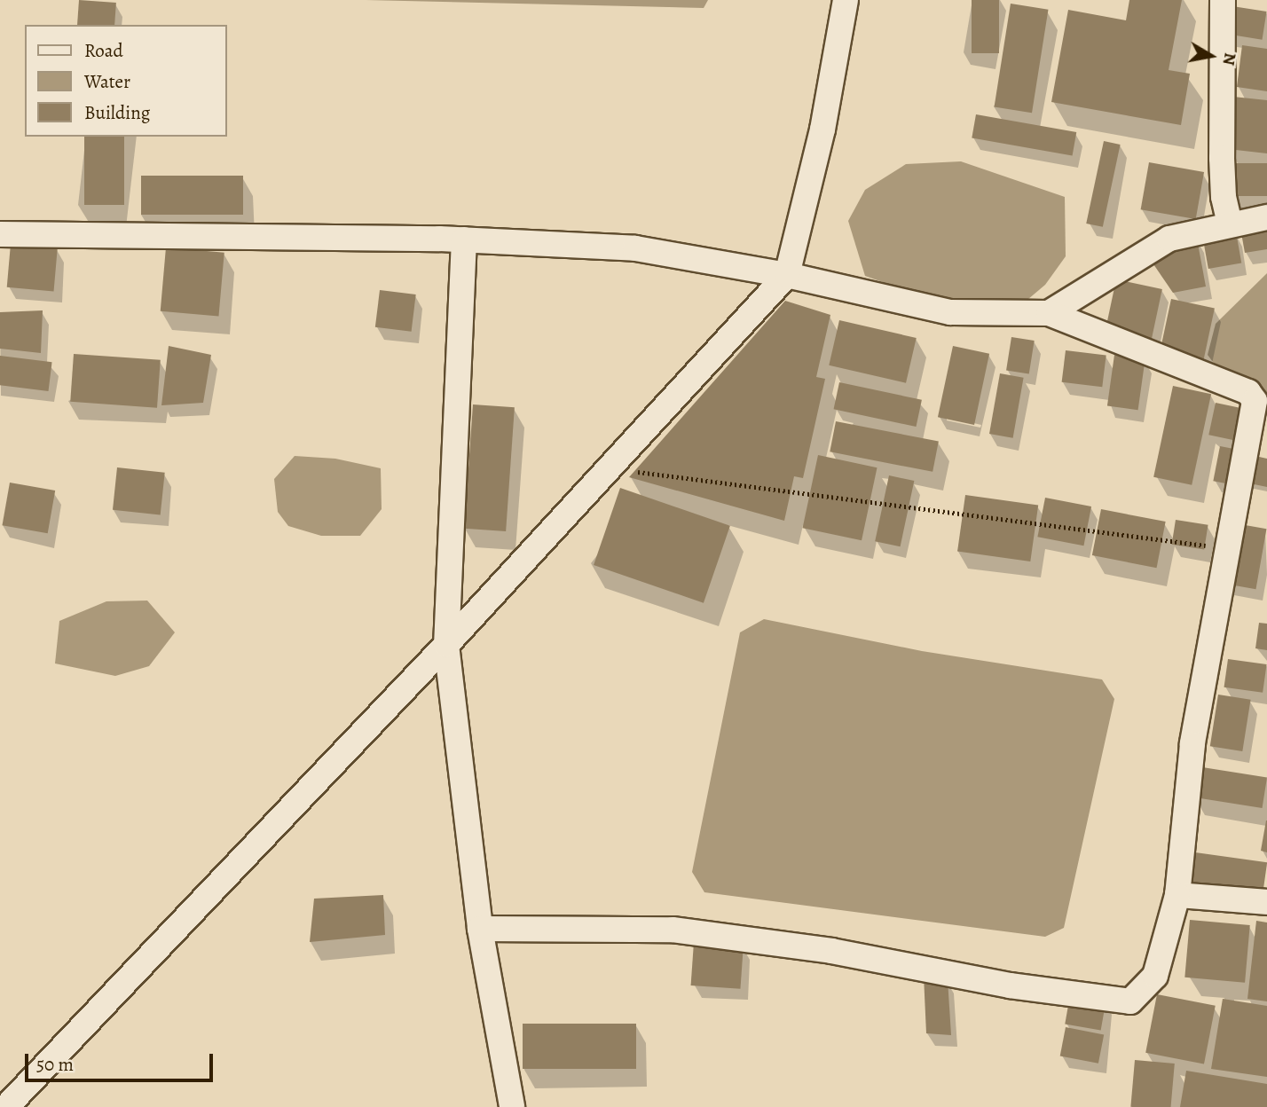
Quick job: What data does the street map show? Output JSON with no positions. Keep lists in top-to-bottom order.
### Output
{
  "legend": ["Road", "Water", "Building"],
  "scale_bar": "50 m",
  "north": "right"
}
